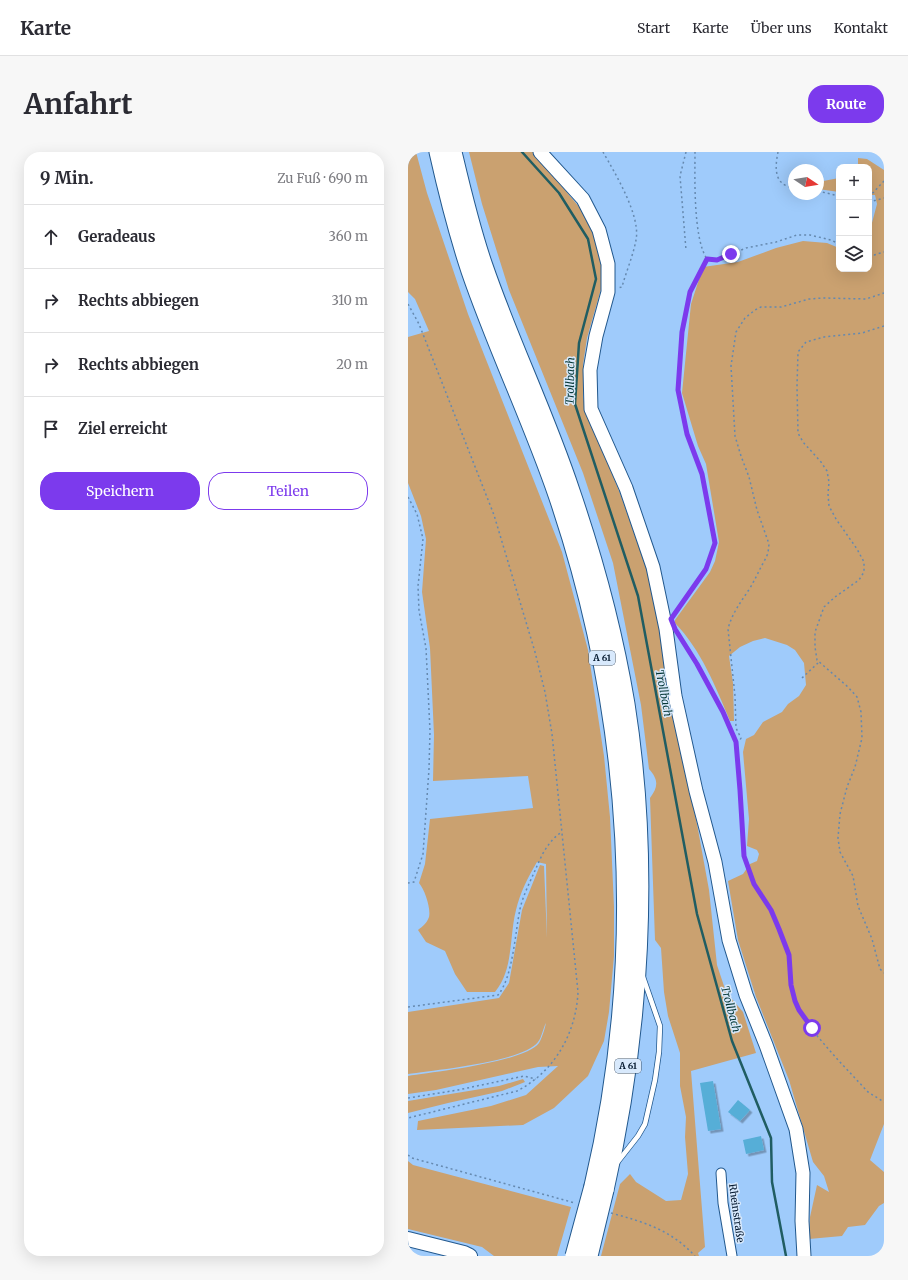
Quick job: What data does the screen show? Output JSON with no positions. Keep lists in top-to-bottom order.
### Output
{
  "streets": {
    "highway": ["A 61"],
    "street": ["Rheinstraße"]
  },
  "water": ["Trollbach"],
  "north": "right",
  "page": {
    "header": "Karte",
    "nav": [
      "Start",
      "Karte",
      "Über uns",
      "Kontakt"
    ],
    "buttons": [
      "Route",
      ["Speichern", "Teilen"]
    ],
    "title": "Anfahrt",
    "heading": ["9 Min.", "Zu Fuß · 690 m"],
    "map_buttons": ["+", "−"],
    "list": [
      ["Geradeaus", "360 m"],
      ["Rechts abbiegen", "310 m"],
      ["Rechts abbiegen", "20 m"],
      "Ziel erreicht"
    ]
  }
}
